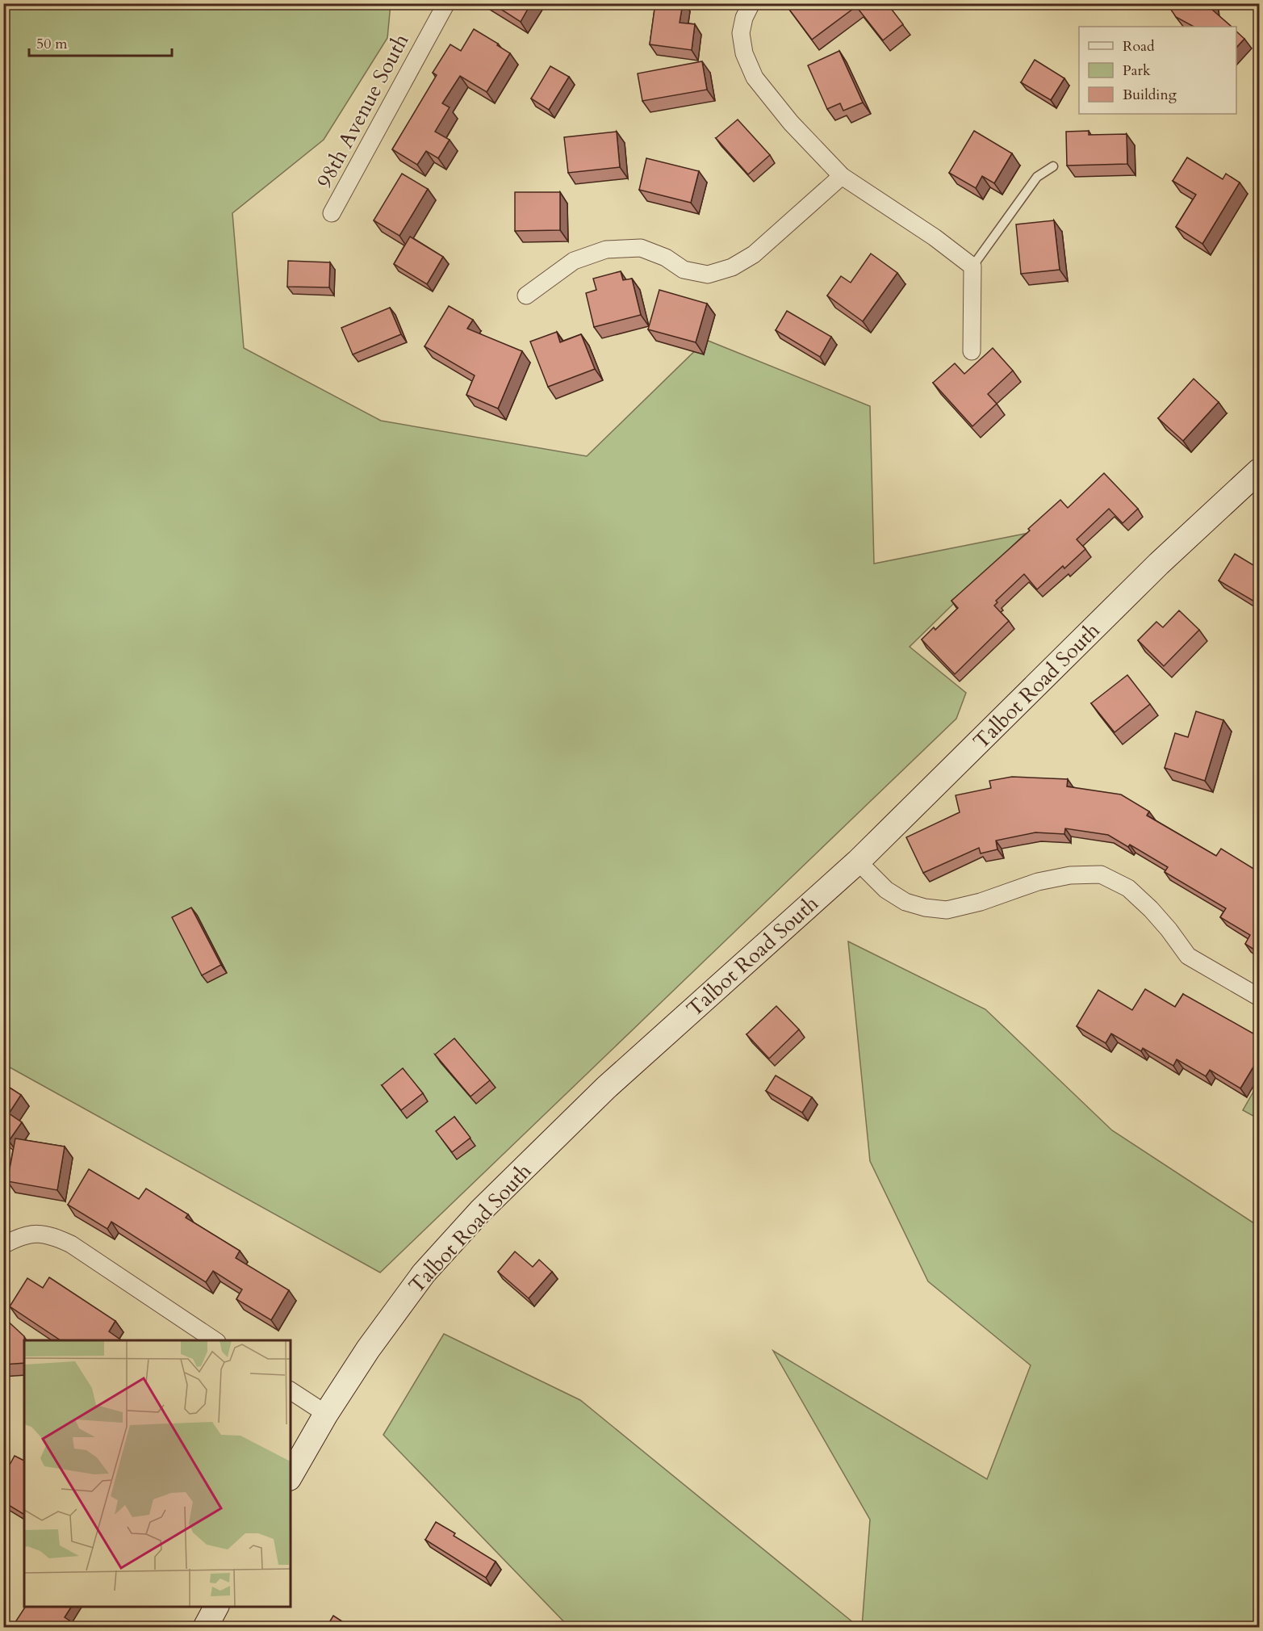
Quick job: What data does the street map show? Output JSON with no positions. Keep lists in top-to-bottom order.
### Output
{
  "streets": {
    "street": ["98th Avenue South", "Talbot Road South"]
  },
  "legend": ["Road", "Park", "Building"],
  "scale_bar": "50 m"
}
